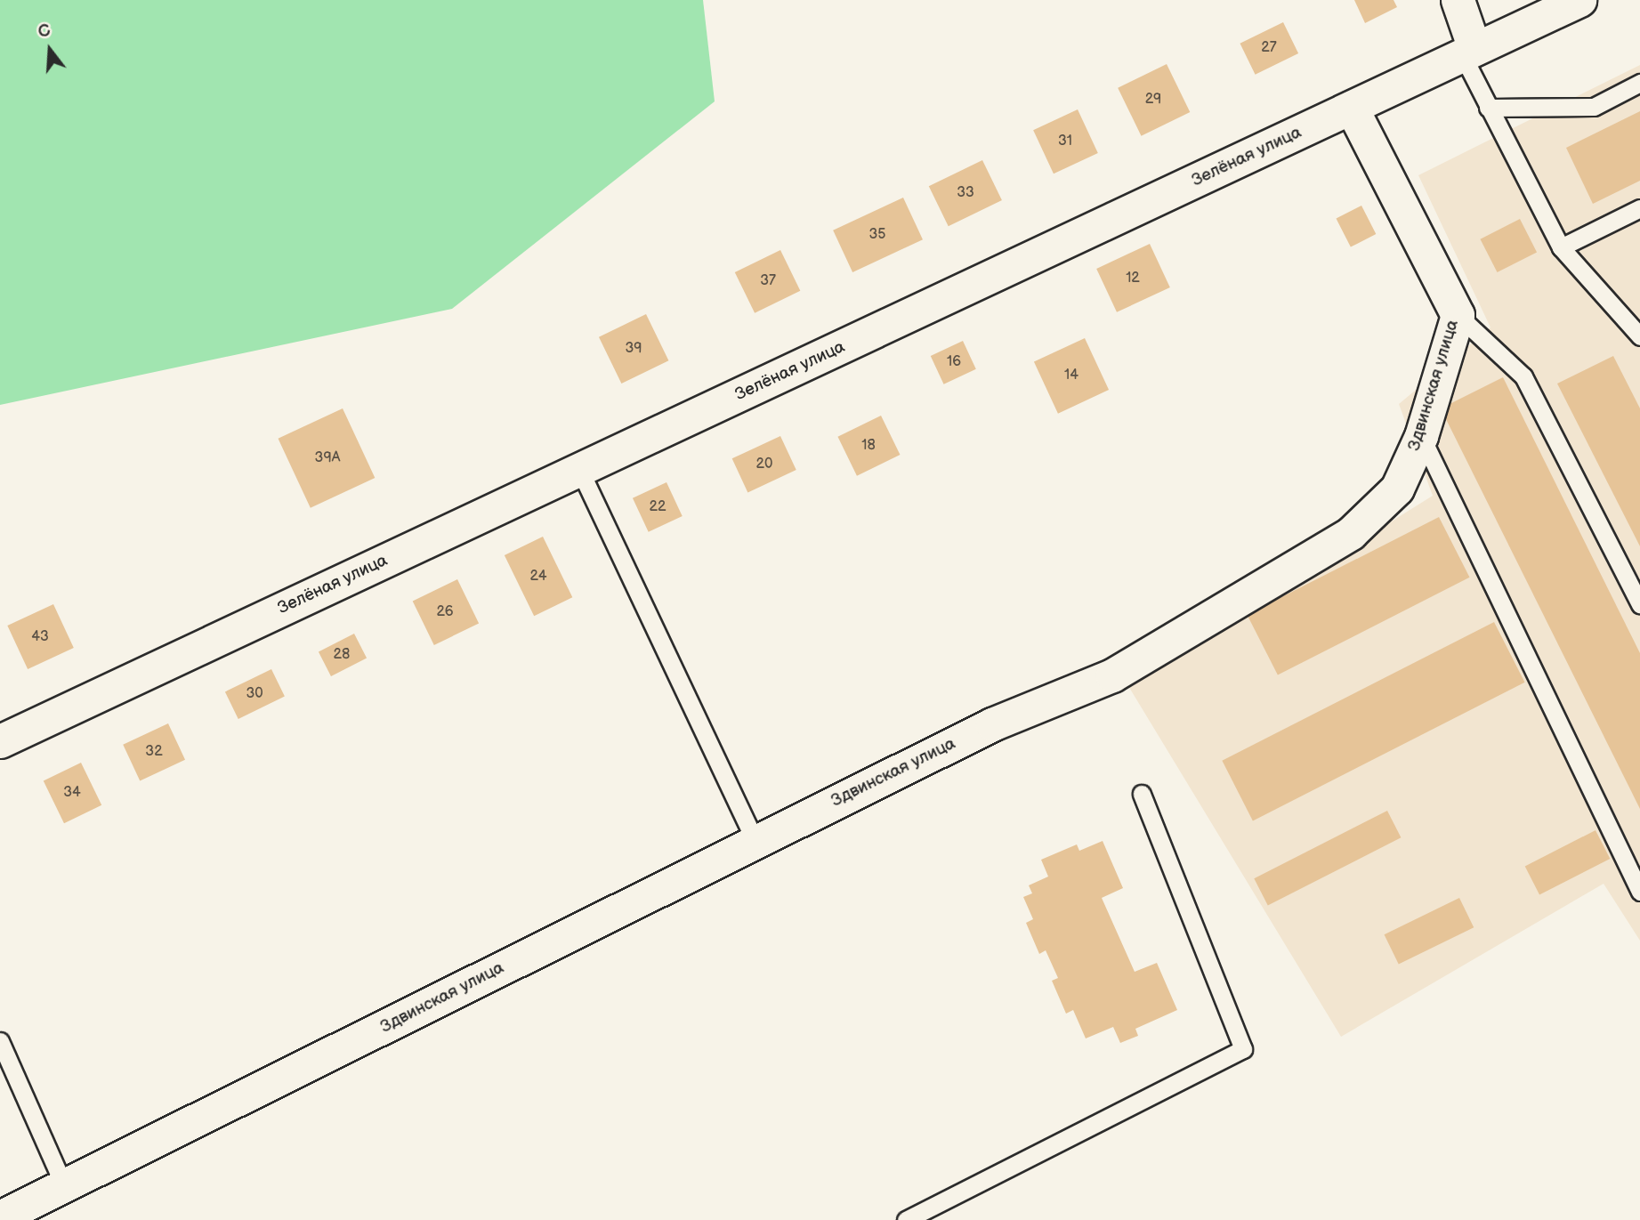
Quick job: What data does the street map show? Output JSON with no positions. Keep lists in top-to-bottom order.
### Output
{
  "streets": {
    "street": ["Зелёная улица", "Здвинская улица"]
  },
  "crossings": [
    ["Зелёная улица", "Здвинская улица"]
  ],
  "house_numbers": [
    "27",
    "29",
    "31",
    "33",
    "35",
    "12",
    "37",
    "39",
    "16",
    "14",
    "18",
    "39А",
    "20",
    "22",
    "24",
    "26",
    "43",
    "28",
    "30",
    "32",
    "34"
  ],
  "north": "top"
}
